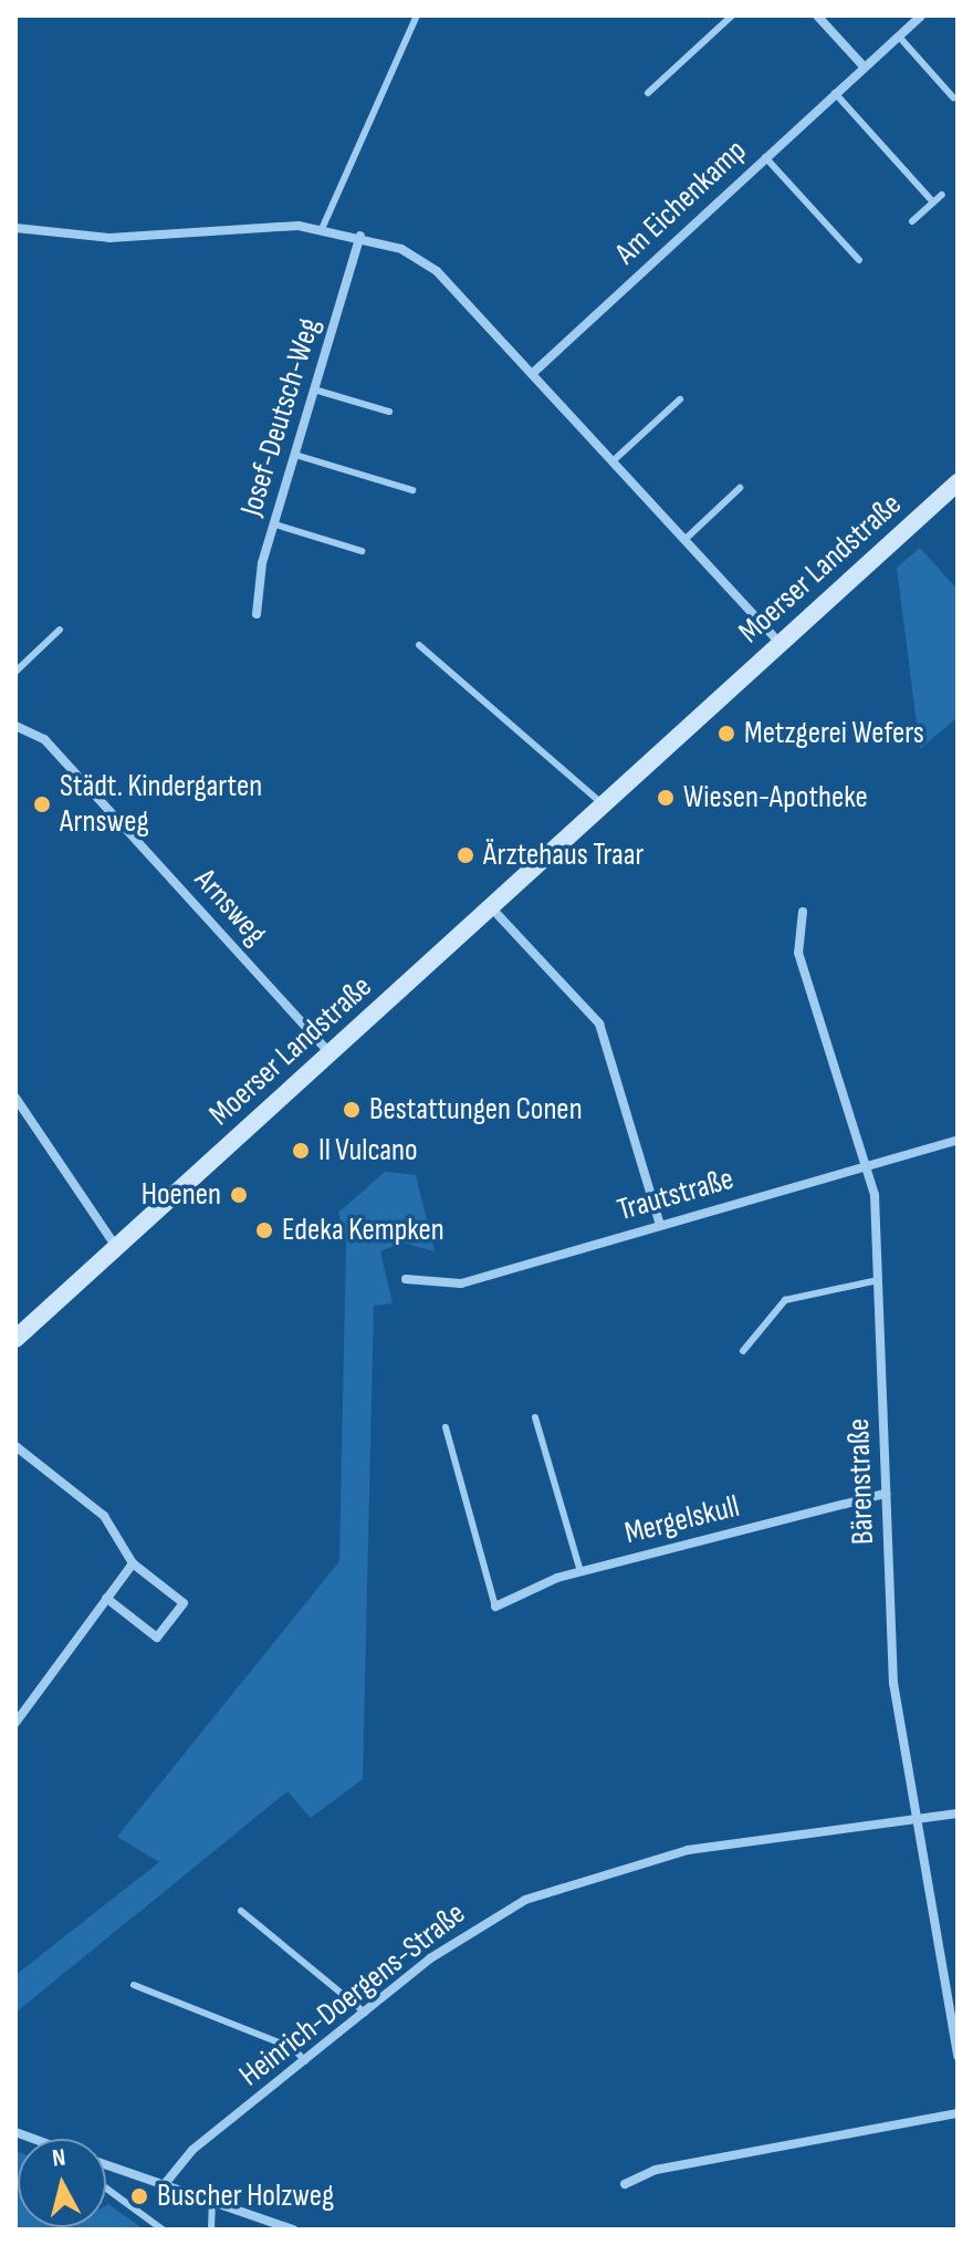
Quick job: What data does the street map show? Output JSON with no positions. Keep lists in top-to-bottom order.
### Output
{
  "streets": {
    "main road": ["Moerser Landstraße"],
    "street": [
      "Am Eichenkamp",
      "Josef-Deutsch-Weg",
      "Arnsweg",
      "Trautstraße",
      "Bärenstraße",
      "Mergelskull",
      "Heinrich-Doergens-Straße"
    ]
  },
  "crossings": [
    ["Moerser Landstraße", "Arnsweg"],
    ["Trautstraße", "Bärenstraße"],
    ["Bärenstraße", "Mergelskull"],
    ["Bärenstraße", "Heinrich-Doergens-Straße"]
  ],
  "places": [
    "Metzgerei Wefers",
    "Wiesen-Apotheke",
    "Städt. Kindergarten Arnsweg",
    "Ärztehaus Traar",
    "Bestattungen Conen",
    "Il Vulcano",
    "Hoenen",
    "Edeka Kempken",
    "Buscher Holzweg"
  ],
  "north": "top"
}
